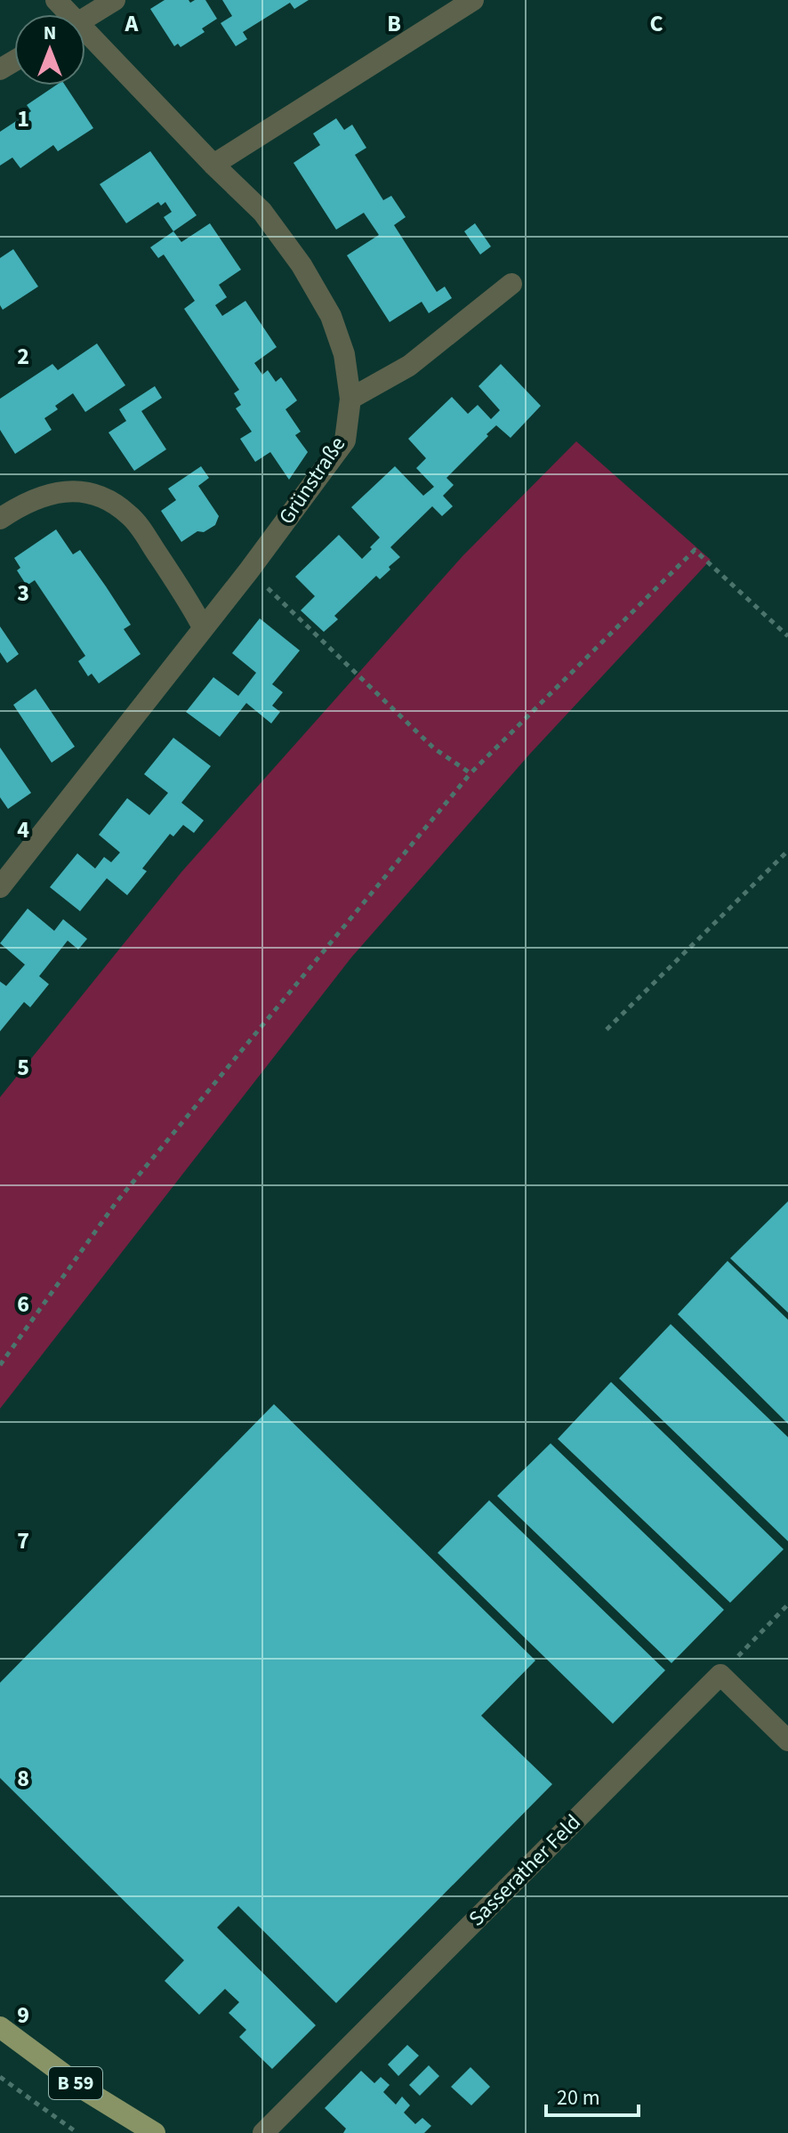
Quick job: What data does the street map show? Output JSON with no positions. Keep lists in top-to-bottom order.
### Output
{
  "streets": {
    "main road": ["B 59"],
    "street": ["Grünstraße", "Sasserather Feld"]
  },
  "scale_bar": "20 m",
  "north": "top",
  "grid": {
    "columns": ["A", "B", "C"],
    "rows": [
      "1",
      "2",
      "3",
      "4",
      "5",
      "6",
      "7",
      "8",
      "9"
    ]
  }
}
